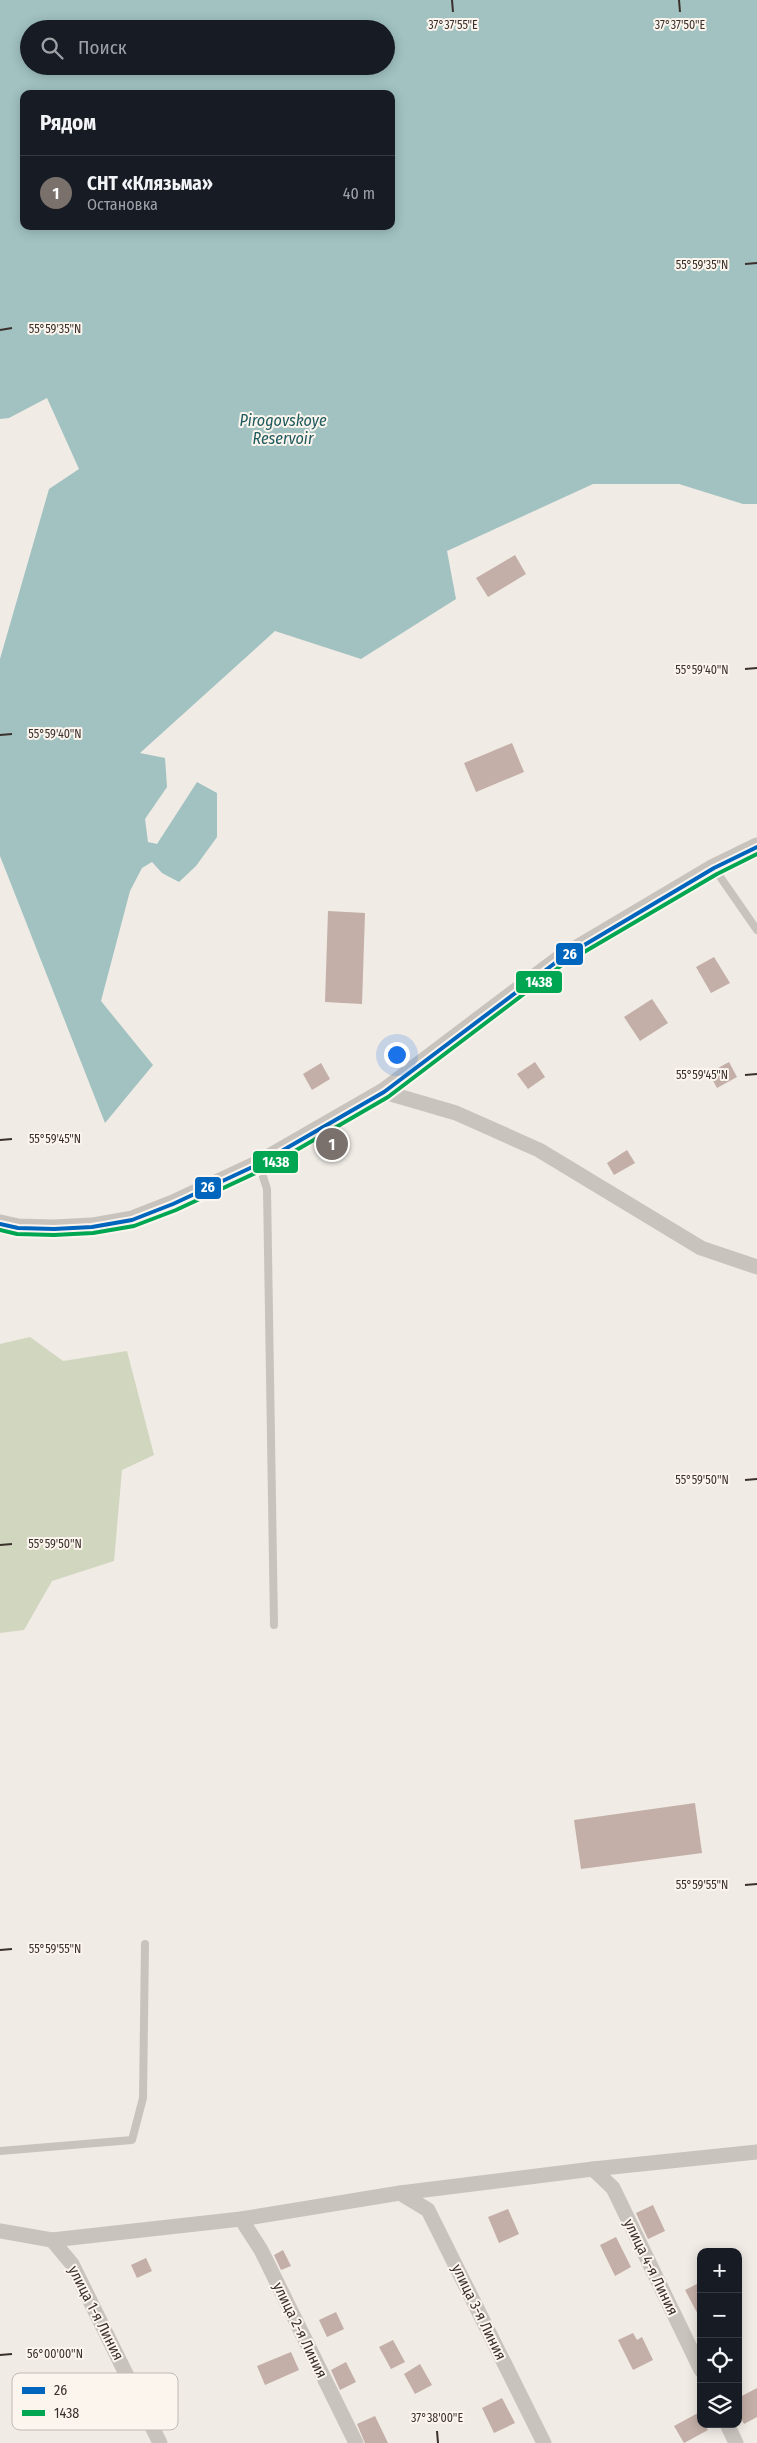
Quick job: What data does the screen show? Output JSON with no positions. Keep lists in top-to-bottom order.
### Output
{
  "streets": {
    "street": [
      "улица 4-я Линия",
      "улица 3-я Линия",
      "улица 1-я Линия",
      "улица 2-я Линия"
    ]
  },
  "water": ["Pirogovskoye Reservoir"],
  "lines": ["transit line 26", "transit line 1438"],
  "legend": ["26", "1438"],
  "page": {
    "search": "Поиск",
    "heading": "Рядом",
    "list": [
      {
        "mark": "1",
        "name": "СНТ «Клязьма»",
        "note": "Остановка",
        "value": "40 m"
      }
    ],
    "pins": "1",
    "map_buttons": ["+", "−"]
  },
  "coordinates": [
    "37°37'55\"E",
    "37°37'50\"E",
    "55°59'35\"N",
    "55°59'40\"N",
    "55°59'45\"N",
    "55°59'50\"N",
    "55°59'55\"N",
    "56°00'00\"N",
    "37°38'00\"E"
  ]
}
